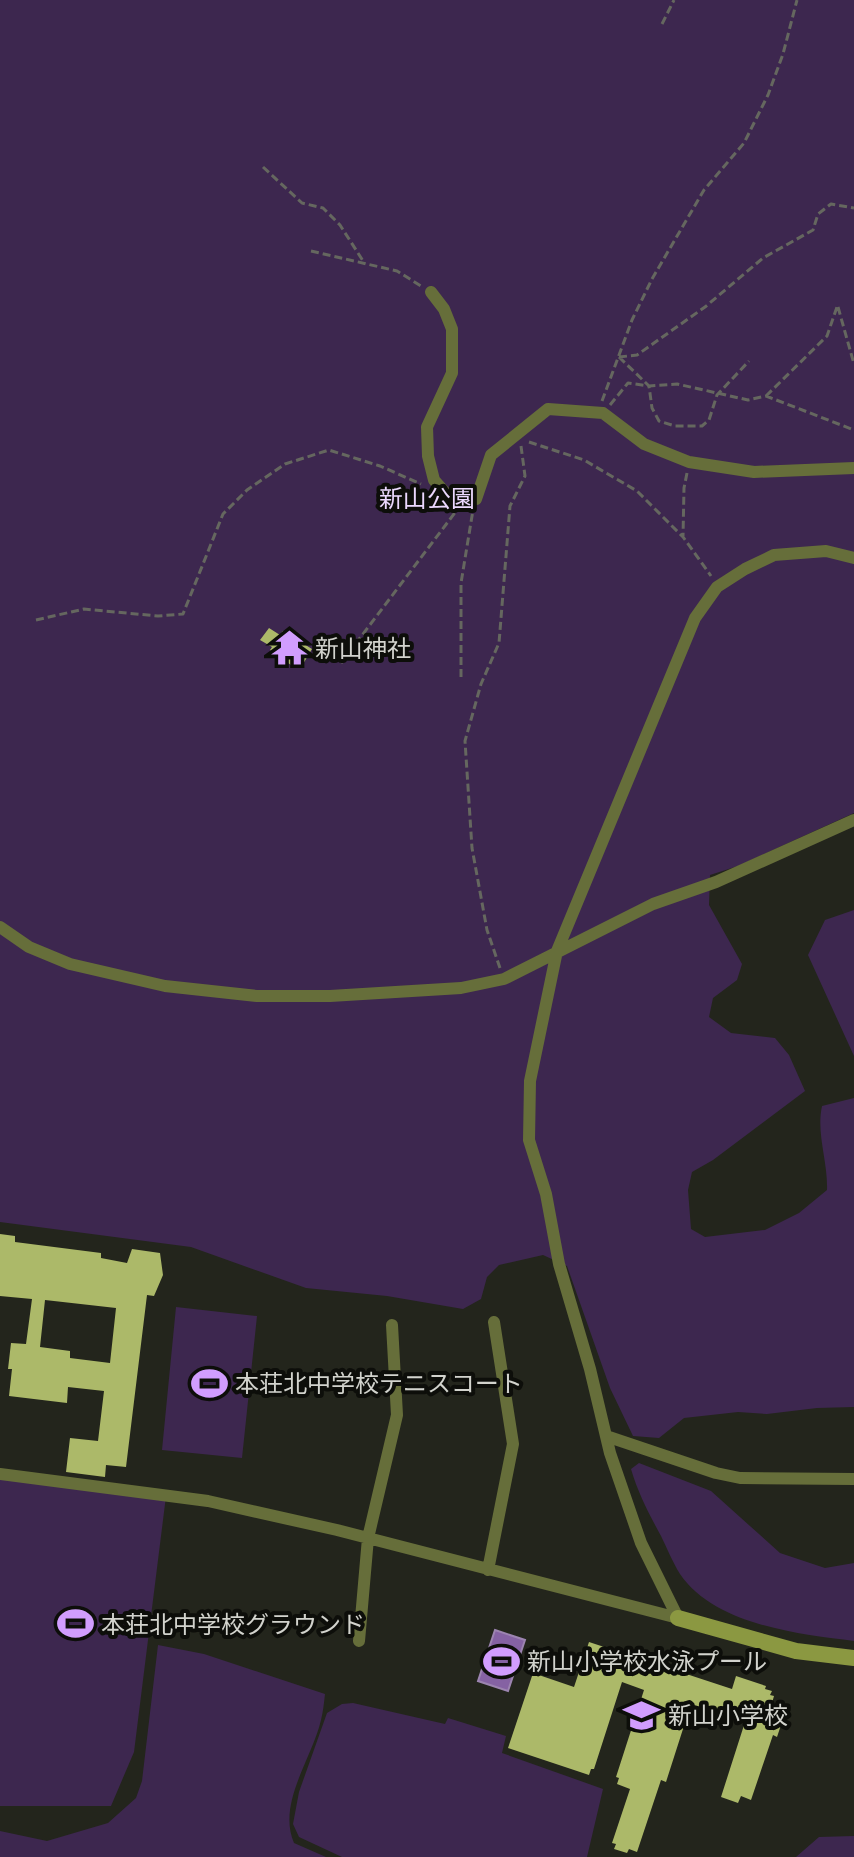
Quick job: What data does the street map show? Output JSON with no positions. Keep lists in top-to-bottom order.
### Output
{
  "parks": ["新山公園"],
  "places": {
    "temple": ["新山神社"],
    "sports": ["本荘北中学校テニスコート", "本荘北中学校グラウンド", "新山小学校水泳プール"],
    "school or university": ["新山小学校"]
  }
}
